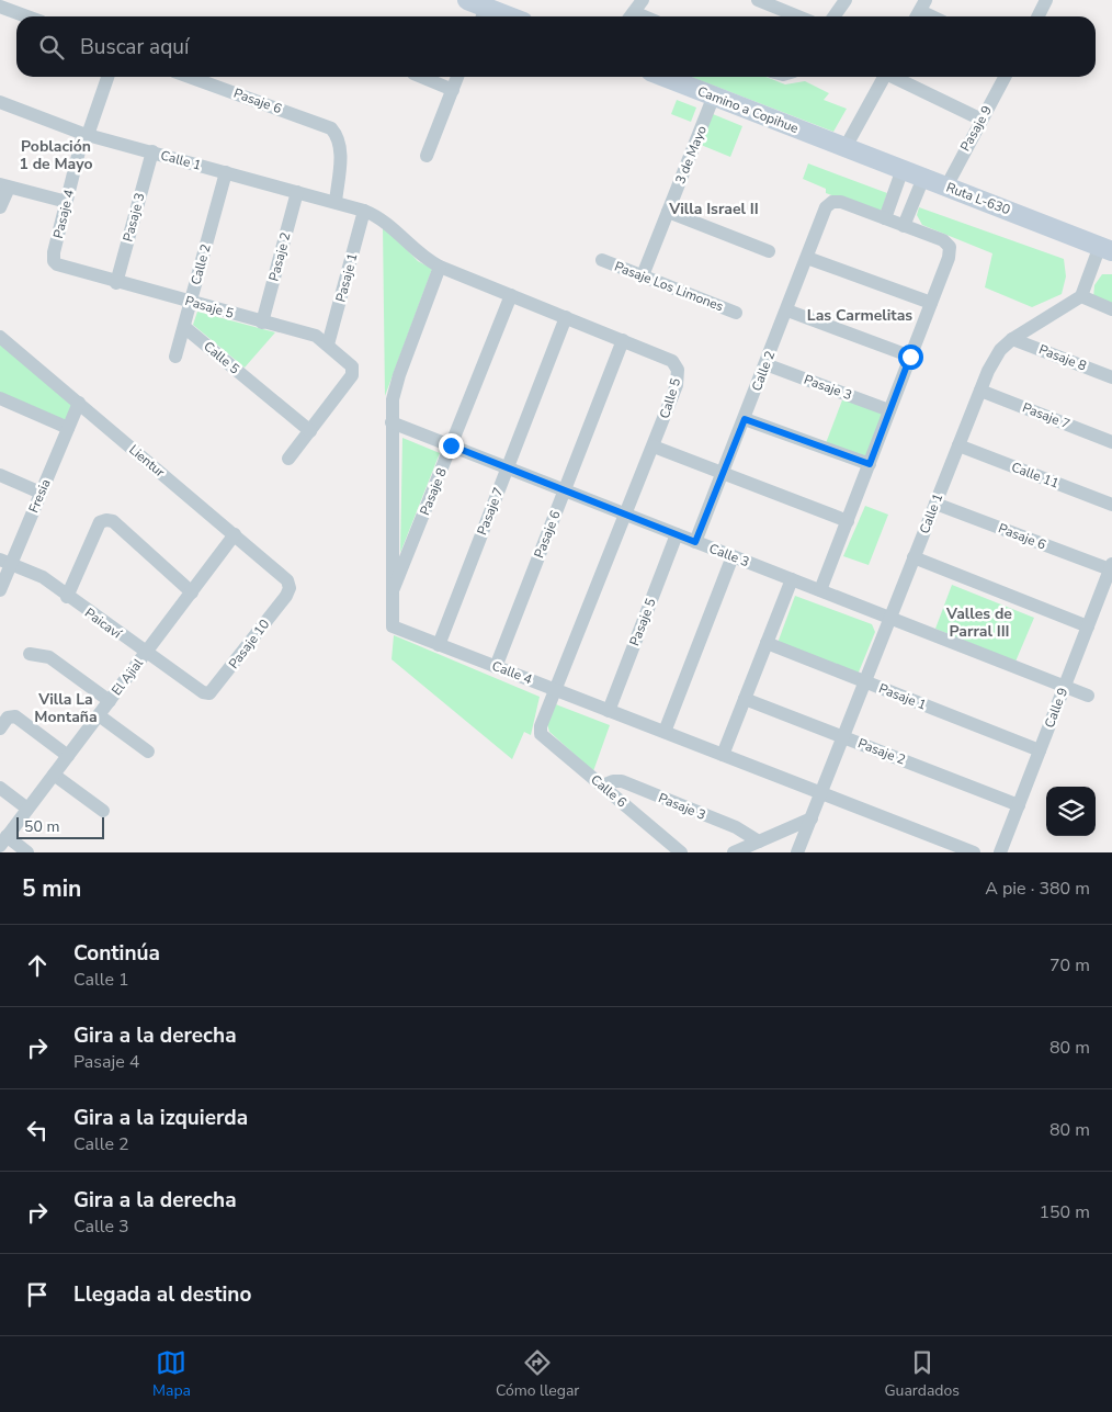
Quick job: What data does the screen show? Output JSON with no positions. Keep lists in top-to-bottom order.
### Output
{
  "streets": {
    "street": [
      "Pasaje 6",
      "Camino a Copihue",
      "Pasaje 9",
      "3 de Mayo",
      "Calle 1",
      "Ruta L-630",
      "Pasaje 4",
      "Pasaje 3",
      "Pasaje 2",
      "Calle 2",
      "Pasaje 1",
      "Pasaje Los Limones",
      "Pasaje 5",
      "Calle 5",
      "Pasaje 8",
      "Pasaje 7",
      "Lientur",
      "Calle 11",
      "Fresia",
      "Calle 3",
      "Paicaví",
      "Pasaje 10",
      "Calle 4",
      "El Ajial",
      "Calle 9",
      "Calle 6"
    ]
  },
  "crossings": [
    ["Pasaje 6", "Calle 1"],
    ["Pasaje 6", "Calle 5"],
    ["Pasaje 6", "Calle 3"],
    ["Pasaje 6", "Calle 4"],
    ["Pasaje 6", "Calle 9"],
    ["Camino a Copihue", "3 de Mayo"],
    ["Camino a Copihue", "Ruta L-630"],
    ["Pasaje 9", "Ruta L-630"],
    ["3 de Mayo", "Pasaje Los Limones"],
    ["Calle 1", "Pasaje 4"],
    ["Calle 1", "Pasaje 3"],
    ["Calle 1", "Pasaje 2"],
    ["Calle 1", "Calle 2"],
    ["Calle 1", "Pasaje 1"],
    ["Calle 1", "Calle 5"],
    ["Calle 1", "Pasaje 8"],
    ["Calle 1", "Pasaje 7"],
    ["Calle 1", "Calle 11"],
    ["Calle 1", "Calle 3"],
    ["Calle 1", "Calle 4"],
    ["Pasaje 4", "Pasaje 5"],
    ["Pasaje 3", "Calle 2"],
    ["Pasaje 3", "Pasaje 5"],
    ["Pasaje 3", "Calle 6"],
    ["Pasaje 2", "Pasaje 5"],
    ["Pasaje 2", "Calle 9"],
    ["Calle 2", "Pasaje 5"],
    ["Calle 2", "Calle 5"],
    ["Calle 2", "Calle 3"],
    ["Pasaje 1", "Pasaje 5"],
    ["Pasaje 1", "Calle 5"],
    ["Pasaje 1", "Calle 9"],
    ["Pasaje 5", "Calle 5"],
    ["Pasaje 5", "Calle 3"],
    ["Pasaje 5", "Calle 4"],
    ["Calle 5", "Pasaje 8"],
    ["Calle 5", "Pasaje 7"],
    ["Calle 5", "Calle 3"],
    ["Calle 5", "Calle 4"],
    ["Calle 5", "Calle 6"],
    ["Pasaje 8", "Calle 3"],
    ["Pasaje 8", "Calle 4"],
    ["Pasaje 7", "Calle 3"],
    ["Pasaje 7", "Calle 4"],
    ["Lientur", "Fresia"],
    ["Lientur", "Pasaje 10"],
    ["Lientur", "El Ajial"],
    ["Fresia", "Paicaví"],
    ["Calle 3", "Calle 4"],
    ["Calle 3", "Calle 9"],
    ["Paicaví", "Pasaje 10"],
    ["Paicaví", "El Ajial"]
  ],
  "districts": [
    "Población 1 de Mayo",
    "Villa Israel II",
    "Las Carmelitas",
    "Valles de Parral III",
    "Villa La Montaña"
  ],
  "scale_bar": "50 m",
  "page": {
    "search": "Buscar aquí",
    "scale": "50 m",
    "heading": ["5 min", "A pie · 380 m"],
    "list": [
      ["Continúa", "Calle 1", "70 m"],
      ["Gira a la derecha", "Pasaje 4", "80 m"],
      ["Gira a la izquierda", "Calle 2", "80 m"],
      ["Gira a la derecha", "Calle 3", "150 m"],
      "Llegada al destino"
    ],
    "nav": ["Mapa", "Cómo llegar", "Guardados"]
  }
}
